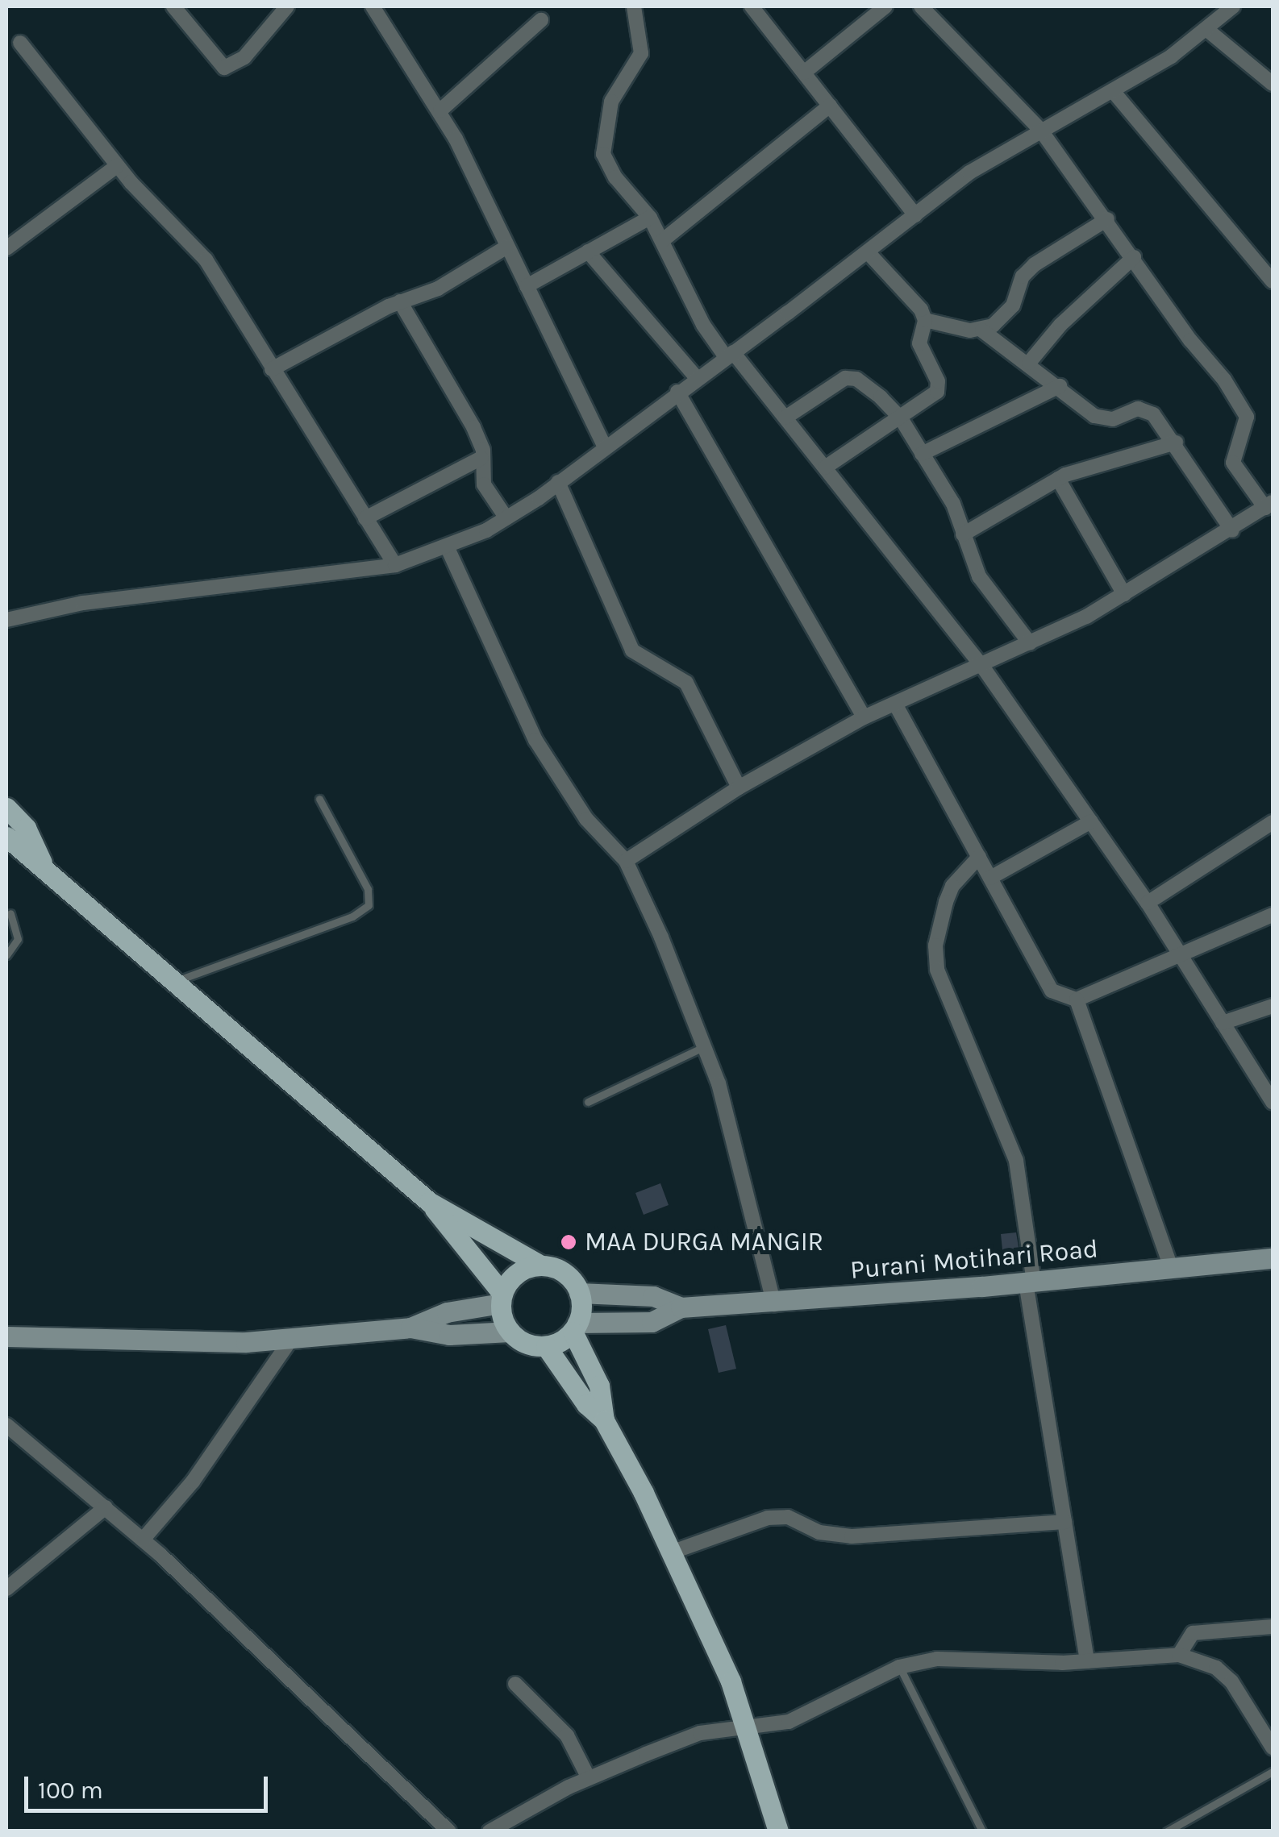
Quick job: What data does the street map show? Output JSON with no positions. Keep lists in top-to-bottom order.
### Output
{
  "streets": {
    "main road": ["Purani Motihari Road"]
  },
  "places": ["MAA DURGA MANGIR"],
  "scale_bar": "100 m"
}
